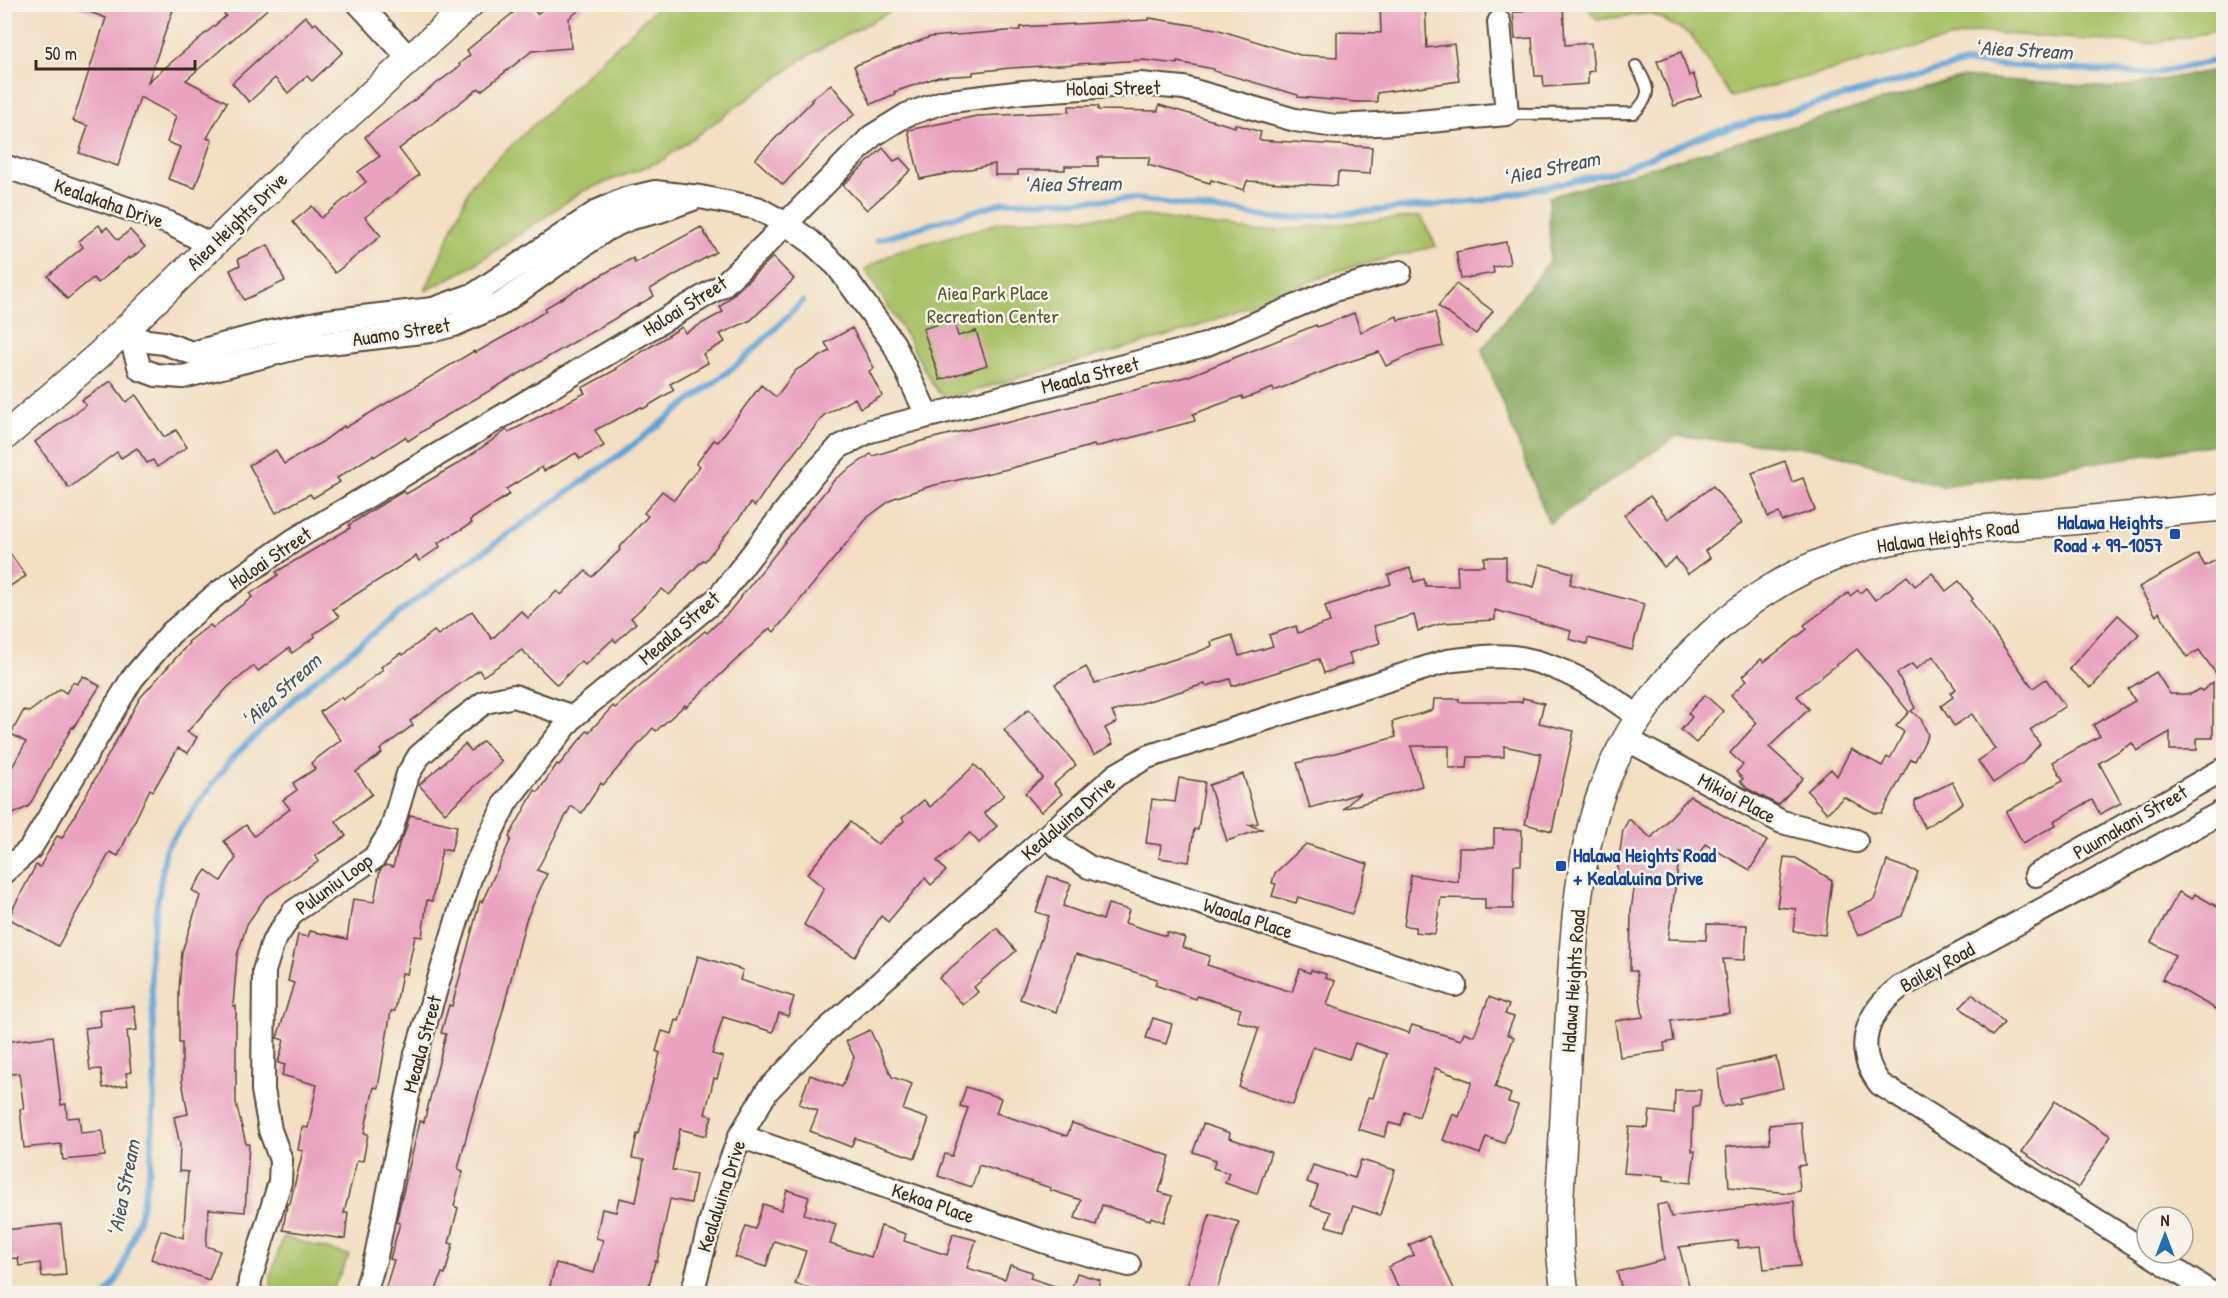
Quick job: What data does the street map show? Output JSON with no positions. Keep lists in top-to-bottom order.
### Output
{
  "streets": {
    "street": [
      "Holoai Street",
      "Kealakaha Drive",
      "Aiea Heights Drive",
      "Auamo Street",
      "Meaala Street",
      "Halawa Heights Road",
      "Mikioi Place",
      "Kealaluina Drive",
      "Puumakani Street",
      "Puluniu Loop",
      "Waoala Place",
      "Bailey Road",
      "Kekoa Place"
    ]
  },
  "crossings": [
    ["Holoai Street", "Auamo Street"],
    ["Kealakaha Drive", "Aiea Heights Drive"],
    ["Aiea Heights Drive", "Auamo Street"],
    ["Auamo Street", "Meaala Street"],
    ["Meaala Street", "Puluniu Loop"],
    ["Halawa Heights Road", "Mikioi Place"],
    ["Halawa Heights Road", "Kealaluina Drive"],
    ["Mikioi Place", "Kealaluina Drive"],
    ["Kealaluina Drive", "Waoala Place"],
    ["Kealaluina Drive", "Kekoa Place"]
  ],
  "water": ["ʻAiea Stream"],
  "parks": ["Aiea Park Place Recreation Center"],
  "places": {
    "transit": ["Halawa Heights Road + 99-1057", "Halawa Heights Road + Kealaluina Drive"]
  },
  "scale_bar": "50 m",
  "north": "top"
}
